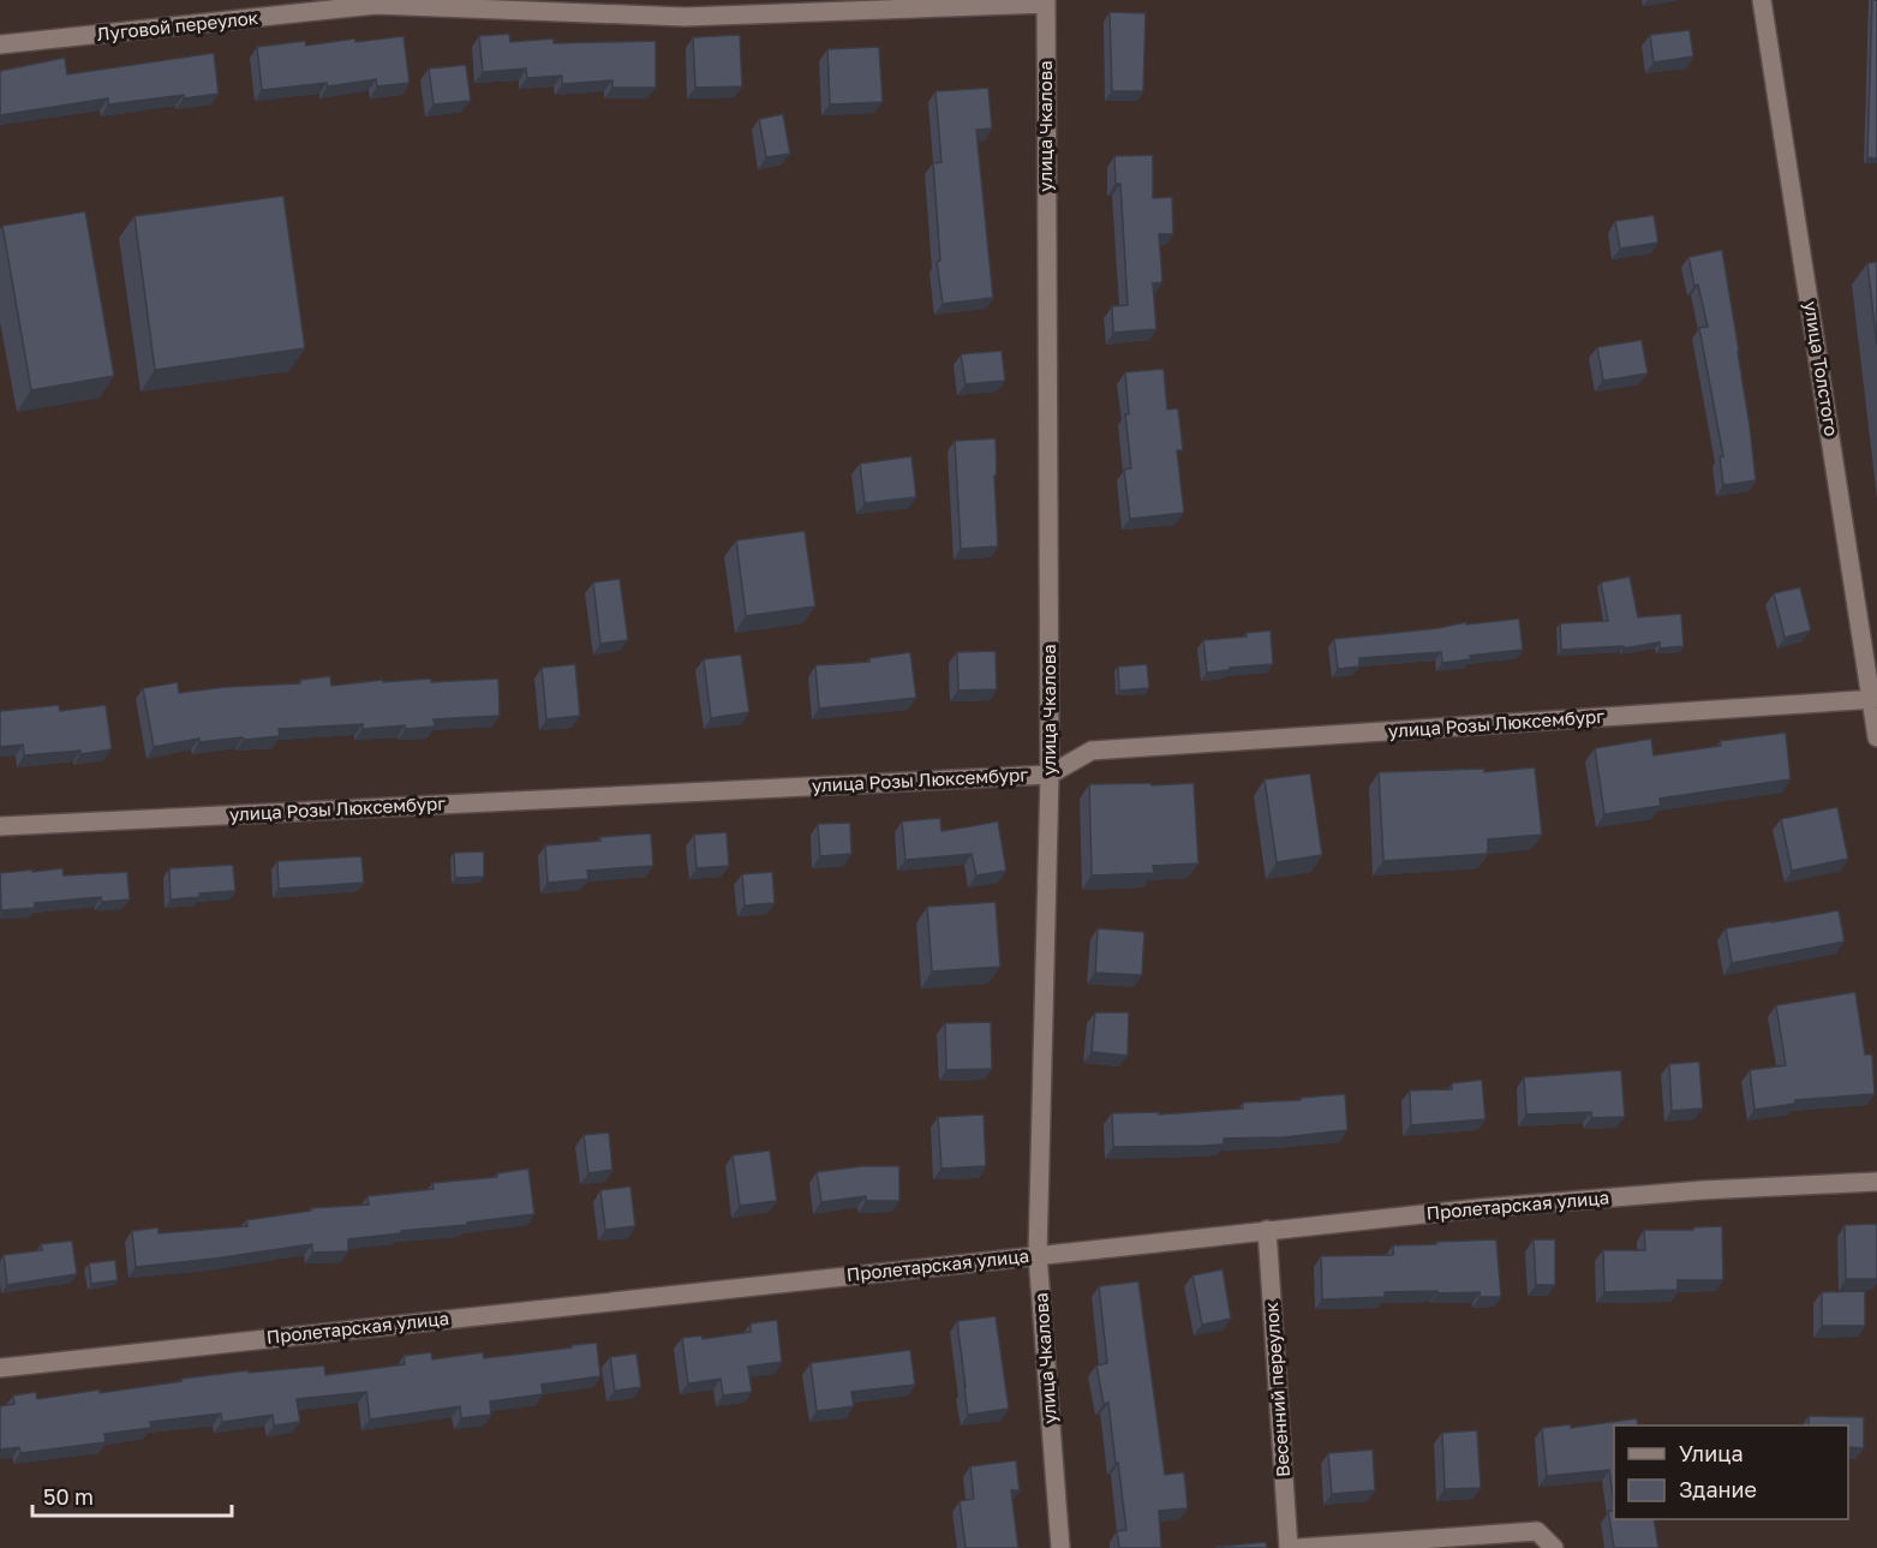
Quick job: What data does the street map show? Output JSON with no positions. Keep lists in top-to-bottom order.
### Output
{
  "streets": {
    "street": [
      "Луговой переулок",
      "улица Чкалова",
      "улица Толстого",
      "улица Розы Люксембург",
      "Пролетарская улица",
      "Весенний переулок"
    ]
  },
  "crossings": [
    ["Луговой переулок", "улица Чкалова"],
    ["улица Чкалова", "улица Розы Люксембург"],
    ["улица Чкалова", "Пролетарская улица"],
    ["улица Толстого", "улица Розы Люксембург"],
    ["Пролетарская улица", "Весенний переулок"]
  ],
  "legend": ["Улица", "Здание"],
  "scale_bar": "50 m"
}
